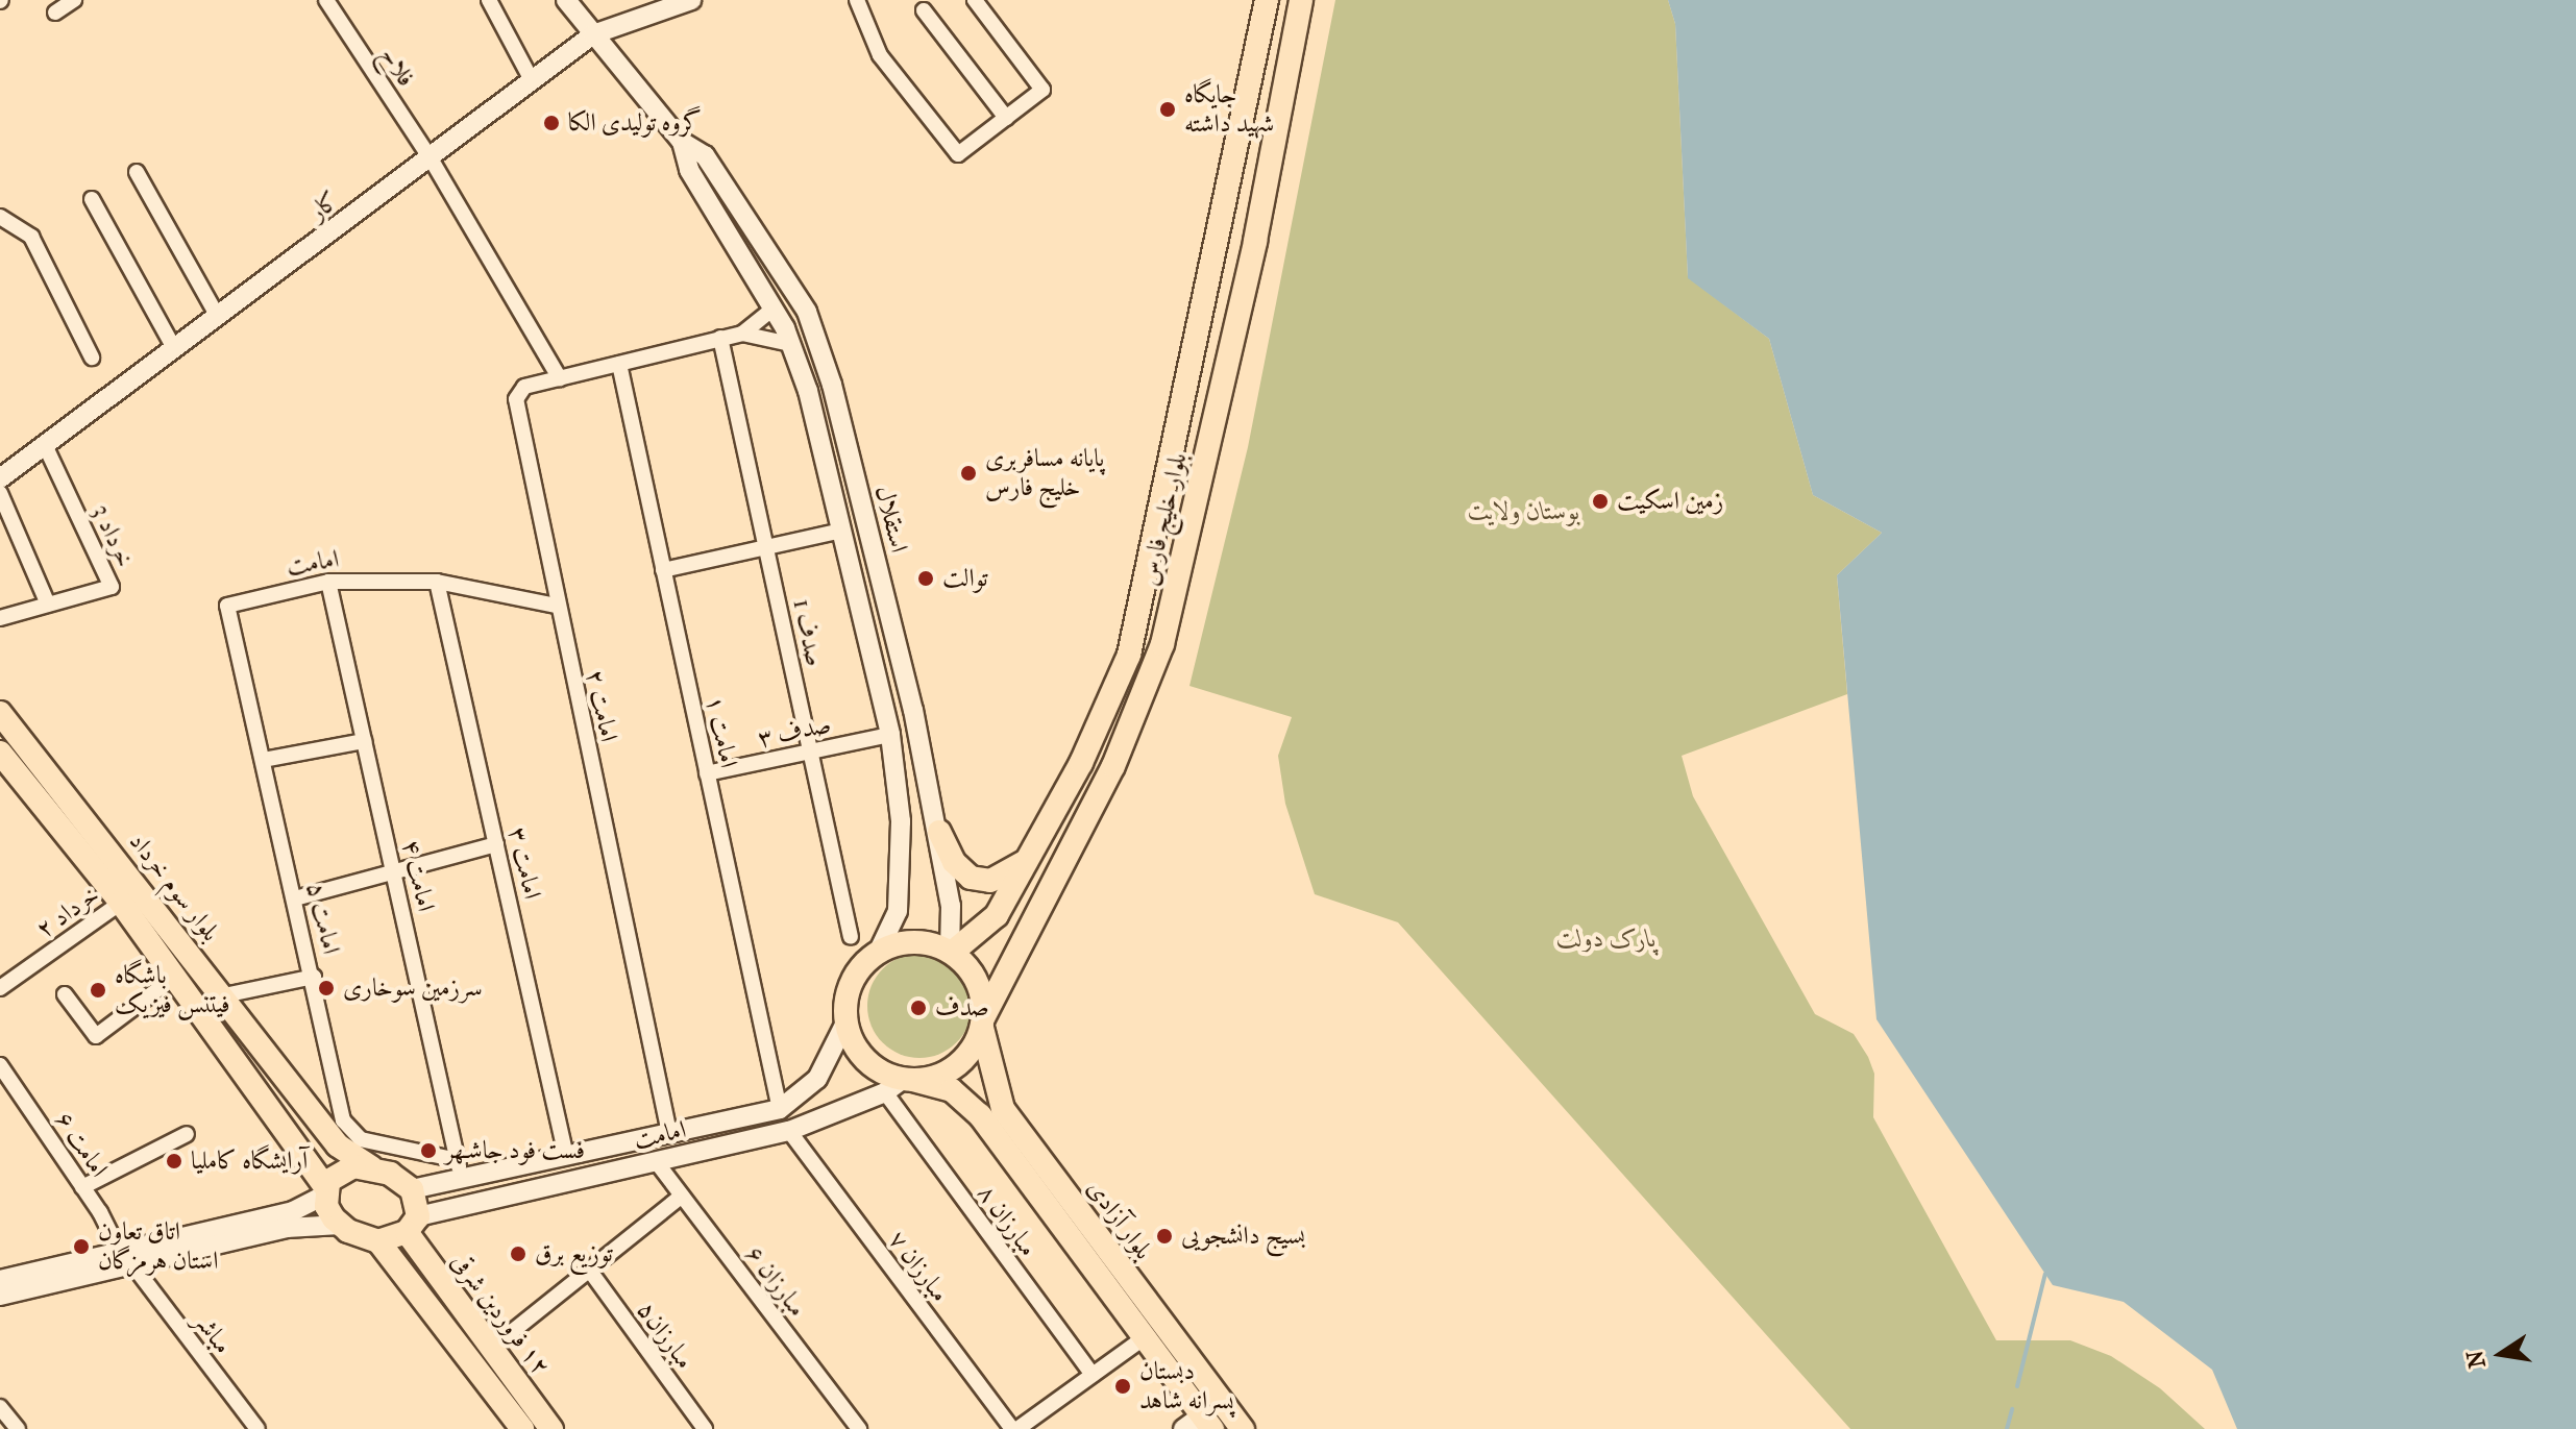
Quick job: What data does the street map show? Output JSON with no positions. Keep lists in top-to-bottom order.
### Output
{
  "streets": {
    "main road": [
      "بلوار خلیج فارس",
      "بلوار سوم خرداد",
      "بلوار آزادی",
      "١٢ فروردین شرقی"
    ],
    "street": [
      "فلاح",
      "کار",
      "استقلال",
      "خرداد 3",
      "امامت",
      "صدف 1",
      "امامت ۲",
      "امامت ۱",
      "صدف ۳",
      "امامت ۳",
      "امامت ۴",
      "خرداد ۲",
      "امامت ۵",
      "امامت ۶",
      "مبارزان ۸",
      "مبارزان ۷",
      "مبارزان ۶",
      "مباشر",
      "مبارزان۵"
    ]
  },
  "crossings": [
    ["فلاح", "کار"],
    ["فلاح", "امامت ۲"],
    ["کار", "استقلال"],
    ["کار", "خرداد 3"],
    ["استقلال", "بلوار خلیج فارس"],
    ["استقلال", "امامت"],
    ["استقلال", "صدف ۳"],
    ["استقلال", "بلوار آزادی"],
    ["استقلال", "مبارزان ۸"],
    ["بلوار خلیج فارس", "امامت"],
    ["بلوار خلیج فارس", "بلوار آزادی"],
    ["بلوار خلیج فارس", "مبارزان ۸"],
    ["امامت", "امامت ۲"],
    ["امامت", "امامت ۱"],
    ["امامت", "امامت ۳"],
    ["امامت", "امامت ۴"],
    ["امامت", "بلوار سوم خرداد"],
    ["امامت", "امامت ۵"],
    ["امامت", "بلوار آزادی"],
    ["امامت", "مبارزان ۸"],
    ["امامت", "مبارزان ۷"],
    ["امامت", "مبارزان ۶"],
    ["امامت", "١٢ فروردین شرقی"],
    ["صدف 1", "امامت ۲"],
    ["صدف 1", "صدف ۳"],
    ["امامت ۲", "امامت ۱"],
    ["امامت ۱", "صدف ۳"],
    ["امامت ۴", "امامت ۵"],
    ["بلوار سوم خرداد", "خرداد ۲"],
    ["بلوار سوم خرداد", "١٢ فروردین شرقی"],
    ["امامت ۶", "مباشر"],
    ["بلوار آزادی", "مبارزان ۸"]
  ],
  "parks": ["بوستان ولایت", "پارک دولت"],
  "places": [
    "جایگاه شهید داشته",
    "گروه تولیدی الکا",
    "پایانه مسافربری خلیج فارس",
    "زمین اسکیت",
    "توالت",
    "سرزمین سوخاری",
    "باشگاه فیتنس فیزیک",
    "صدف",
    "فست فود جاشـهر",
    "آرایشگاه کاملیا",
    "بسیج دانشجویی",
    "اتاق تعاون استان هرمزگان",
    "توزیع برق",
    "دبستان پسرانه شاهد"
  ],
  "north": "left"
}
